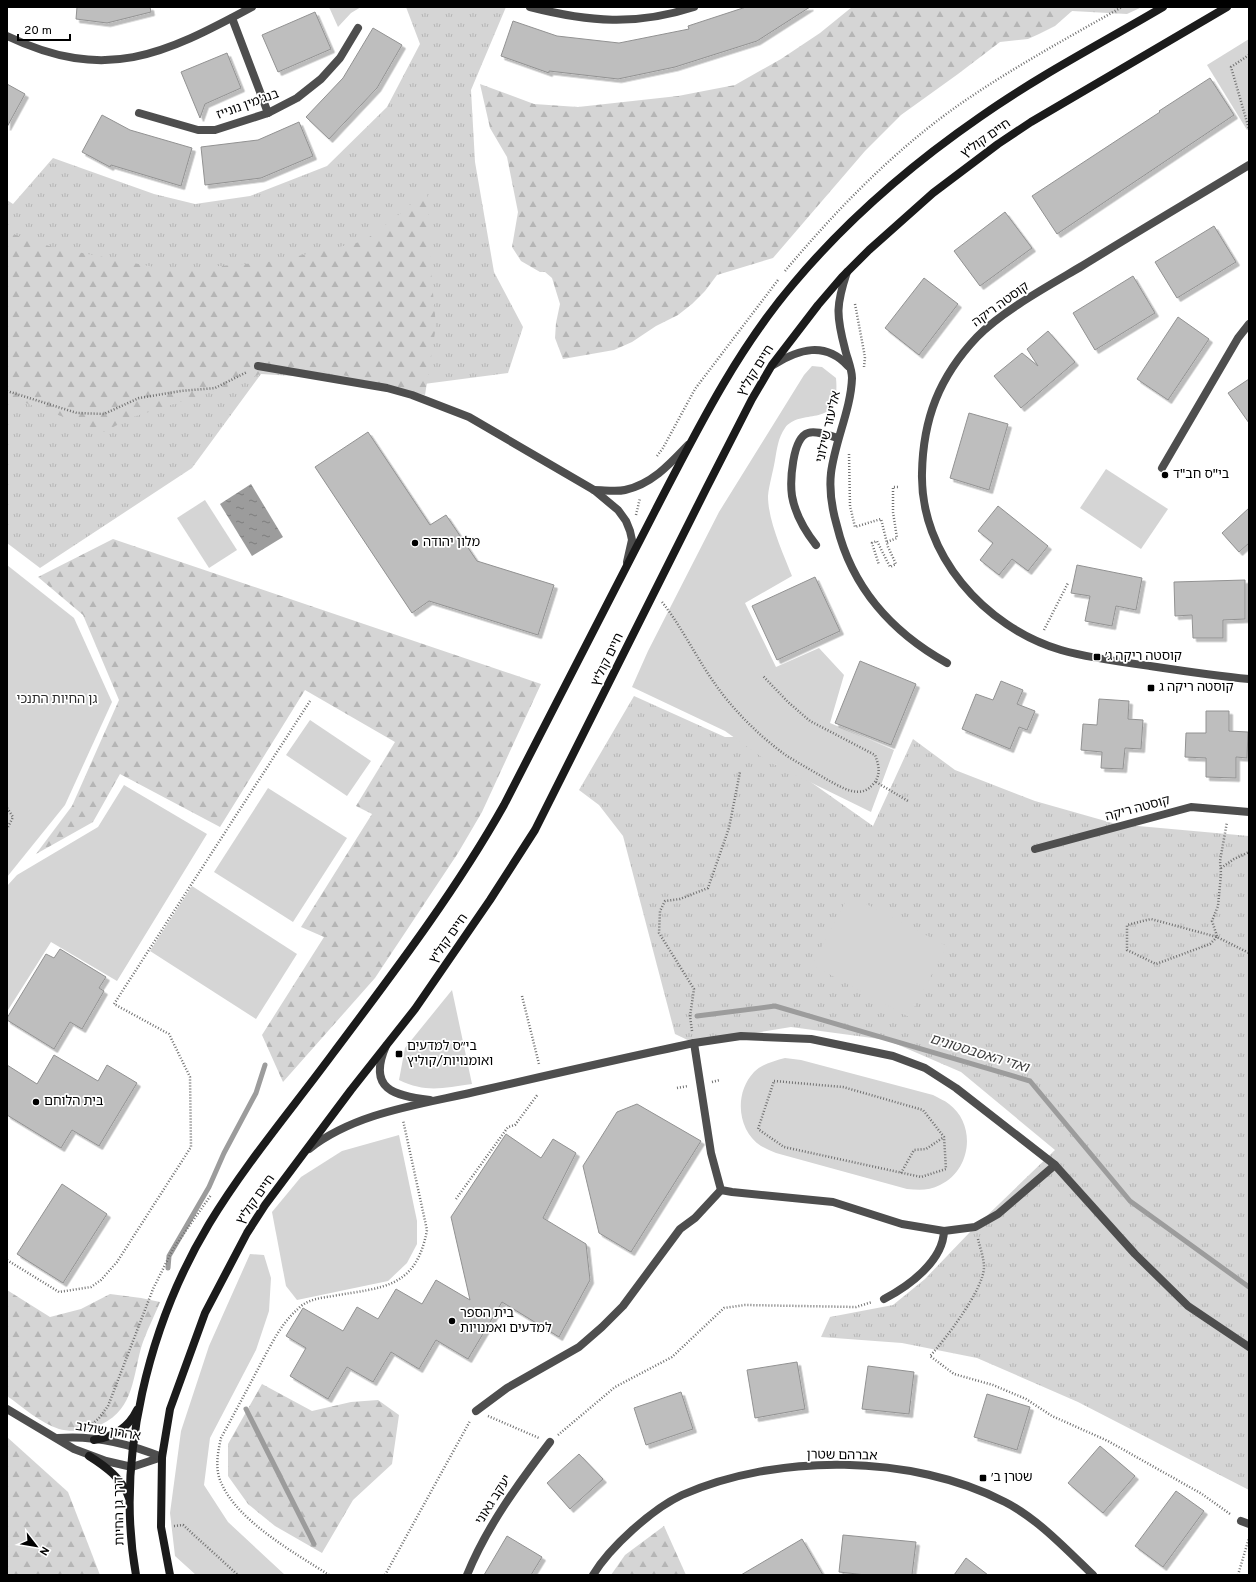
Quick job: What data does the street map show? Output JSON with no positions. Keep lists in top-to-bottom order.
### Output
{
  "streets": {
    "main road": ["חיים קוליץ", "דרך גן החיות"],
    "street": [
      "בנג'מין נונייז",
      "קוסטה ריקה",
      "אליעזר שילוני",
      "אהרון שולוב",
      "אברהם שטרן",
      "יעקב גאוני"
    ]
  },
  "crossings": [
    ["חיים קוליץ", "אליעזר שילוני"],
    ["חיים קוליץ", "אהרון שולוב"],
    ["חיים קוליץ", "דרך גן החיות"],
    ["אהרון שולוב", "דרך גן החיות"]
  ],
  "water": ["ואדי האסבסטונים"],
  "parks": ["גן החיות התנכי"],
  "places": {
    "other": [
      "בי\"ס חב\"ד",
      "מלון יהודה",
      "בית הלוחם",
      "בית הספר למדעים ואמנויות"
    ],
    "transit": [
      "קוסטה ריקה ג׳",
      "קוסטה ריקה ג",
      "בי״ס למדעים ואומנויות/קוליץ",
      "שטרן ב׳"
    ]
  },
  "scale_bar": "20 m",
  "north": "bottom right"
}
